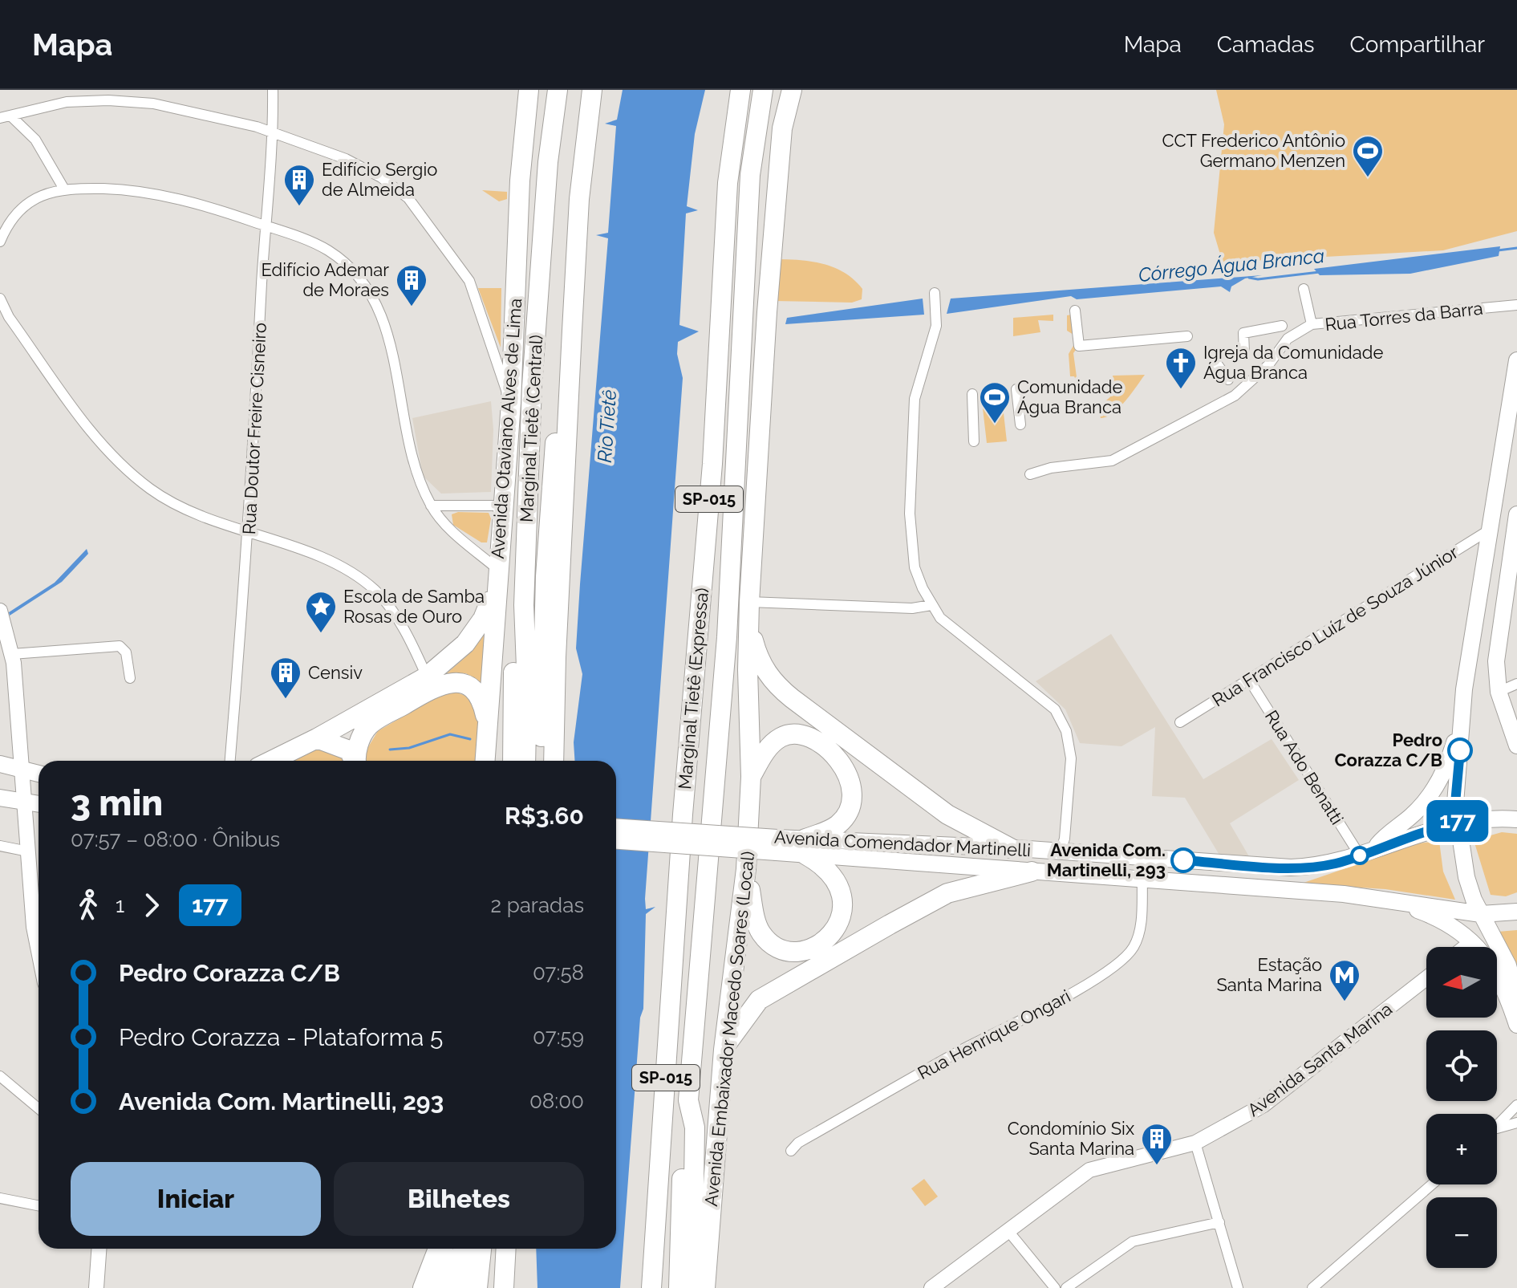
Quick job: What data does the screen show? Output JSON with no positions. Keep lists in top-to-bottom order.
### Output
{
  "streets": {
    "highway": [
      "Avenida Otaviano Alves de Lima",
      "Marginal Tietê (Central)",
      "SP-015",
      "Marginal Tietê (Expressa)",
      "Avenida Embaixador Macedo Soares (Local)"
    ],
    "main road": ["Avenida Comendador Martinelli"],
    "street": [
      "Rua Torres da Barra",
      "Rua Doutor Freire Cisneiro",
      "Rua Francisco Luíz de Souza Júnior",
      "Rua Ado Benatti",
      "Rua Henrique Ongari",
      "Avenida Santa Marina"
    ]
  },
  "crossings": [
    ["Rua Francisco Luíz de Souza Júnior", "Rua Ado Benatti"],
    ["Rua Ado Benatti", "Avenida Comendador Martinelli"],
    ["Avenida Comendador Martinelli", "Rua Henrique Ongari"]
  ],
  "water": ["Córrego Água Branca", "Rio Tietê"],
  "places": {
    "sports": ["CCT Frederico Antônio Germano Menzen", "Comunidade Água Branca"],
    "building": [
      "Edifício Sergio de Almeida",
      "Edifício Ademar de Moraes",
      "Censiv",
      "Condomínio Six Santa Marina"
    ],
    "church": ["Igreja da Comunidade Água Branca"],
    "place": ["Escola de Samba Rosas de Ouro"],
    "other": ["Pedro Corazza C/B", "Avenida Com. Martinelli, 293"],
    "metro station": ["Estação Santa Marina"]
  },
  "lines": ["bus line 177"],
  "north": "left",
  "page": {
    "header": "Mapa",
    "nav": ["Mapa", "Camadas", "Compartilhar"],
    "on_map": "177",
    "heading": ["3 min", "07:57 – 08:00 · Ônibus", "R$3.60"],
    "legs": ["1", "177", "2 paradas"],
    "list": [
      {
        "name": "Pedro Corazza C/B",
        "value": "07:58"
      },
      {
        "name": "Pedro Corazza - Plataforma 5",
        "value": "07:59"
      },
      {
        "name": "Avenida Com. Martinelli, 293",
        "value": "08:00"
      }
    ],
    "map_buttons": ["+", "−"],
    "buttons": ["Iniciar", "Bilhetes"]
  }
}
